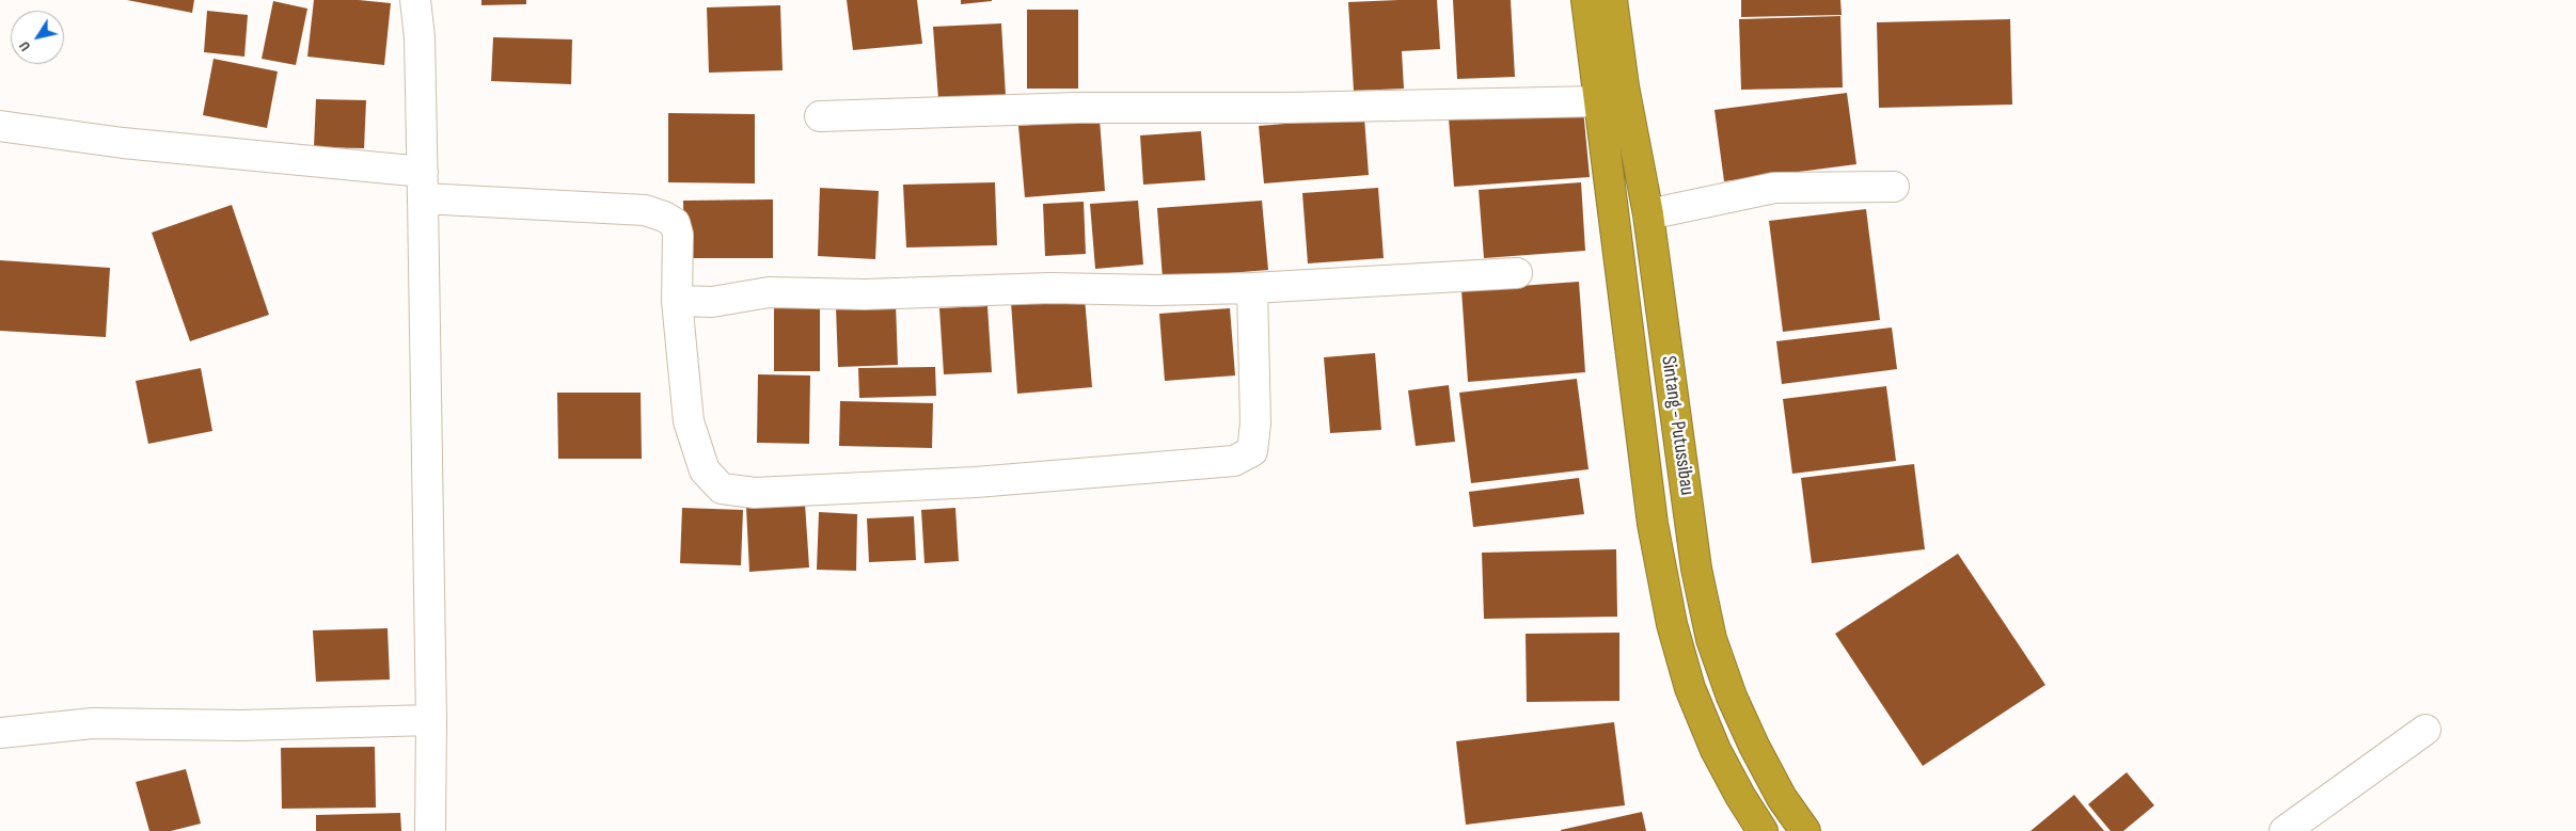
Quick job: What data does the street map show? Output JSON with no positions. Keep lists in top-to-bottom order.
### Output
{
  "streets": {
    "highway": ["Sintang - Putussibau"]
  },
  "north": "bottom left"
}
